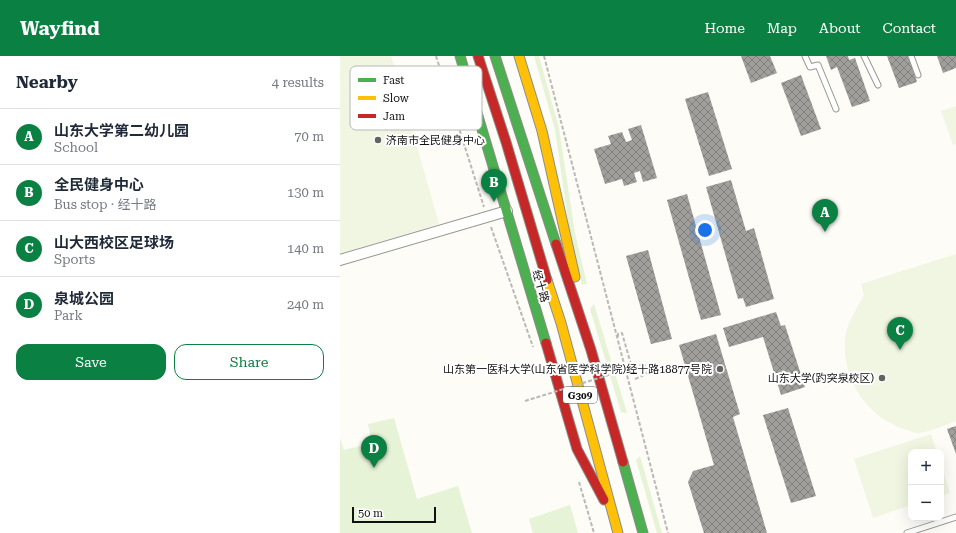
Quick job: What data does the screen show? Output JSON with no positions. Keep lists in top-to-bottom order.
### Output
{
  "streets": {
    "main road": ["经十路", "G309"]
  },
  "places": ["济南市全民健身中心", "山东第一医科大学(山东省医学科学院)经十路18877号院", "山东大学(趵突泉校区)"],
  "legend": ["Fast", "Slow", "Jam"],
  "scale_bar": "50 m",
  "page": {
    "header": "Wayfind",
    "nav": [
      "Home",
      "Map",
      "About",
      "Contact"
    ],
    "heading": ["Nearby", "4 results"],
    "list": [
      {
        "mark": "A",
        "name": "山东大学第二幼儿园",
        "note": "School",
        "value": "70 m"
      },
      {
        "mark": "B",
        "name": "全民健身中心",
        "note": "Bus stop · 经十路",
        "value": "130 m"
      },
      {
        "mark": "C",
        "name": "山大西校区足球场",
        "note": "Sports",
        "value": "140 m"
      },
      {
        "mark": "D",
        "name": "泉城公园",
        "note": "Park",
        "value": "240 m"
      }
    ],
    "pins": [
      "B",
      "A",
      "C",
      "D"
    ],
    "buttons": ["Save", "Share"],
    "map_buttons": ["+", "−"],
    "scale": "50 m"
  }
}
